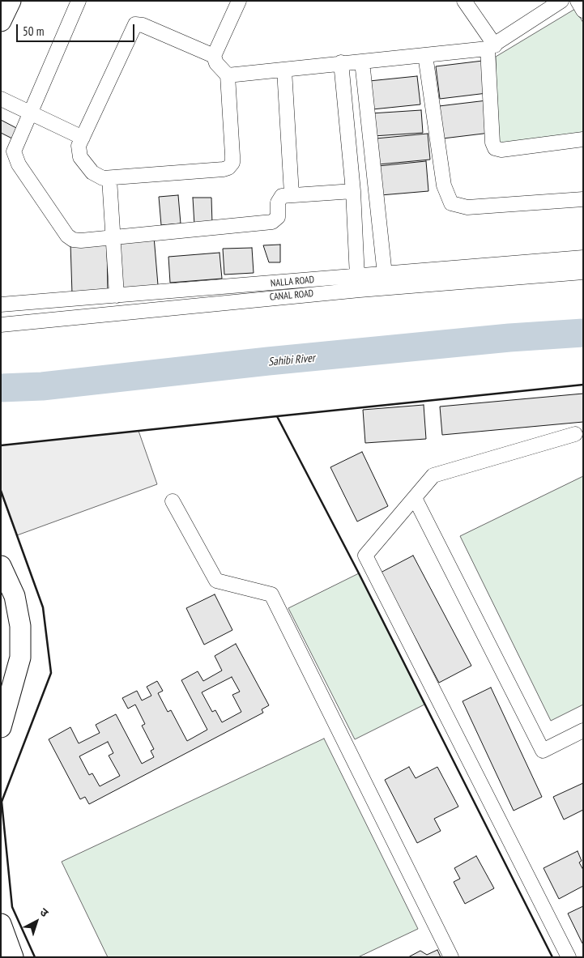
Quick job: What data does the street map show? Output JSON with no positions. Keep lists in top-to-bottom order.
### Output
{
  "streets": {
    "street": ["NALLA ROAD", "CANAL ROAD"]
  },
  "water": ["Sahibi River"],
  "scale_bar": "50 m",
  "north": "top right"
}
